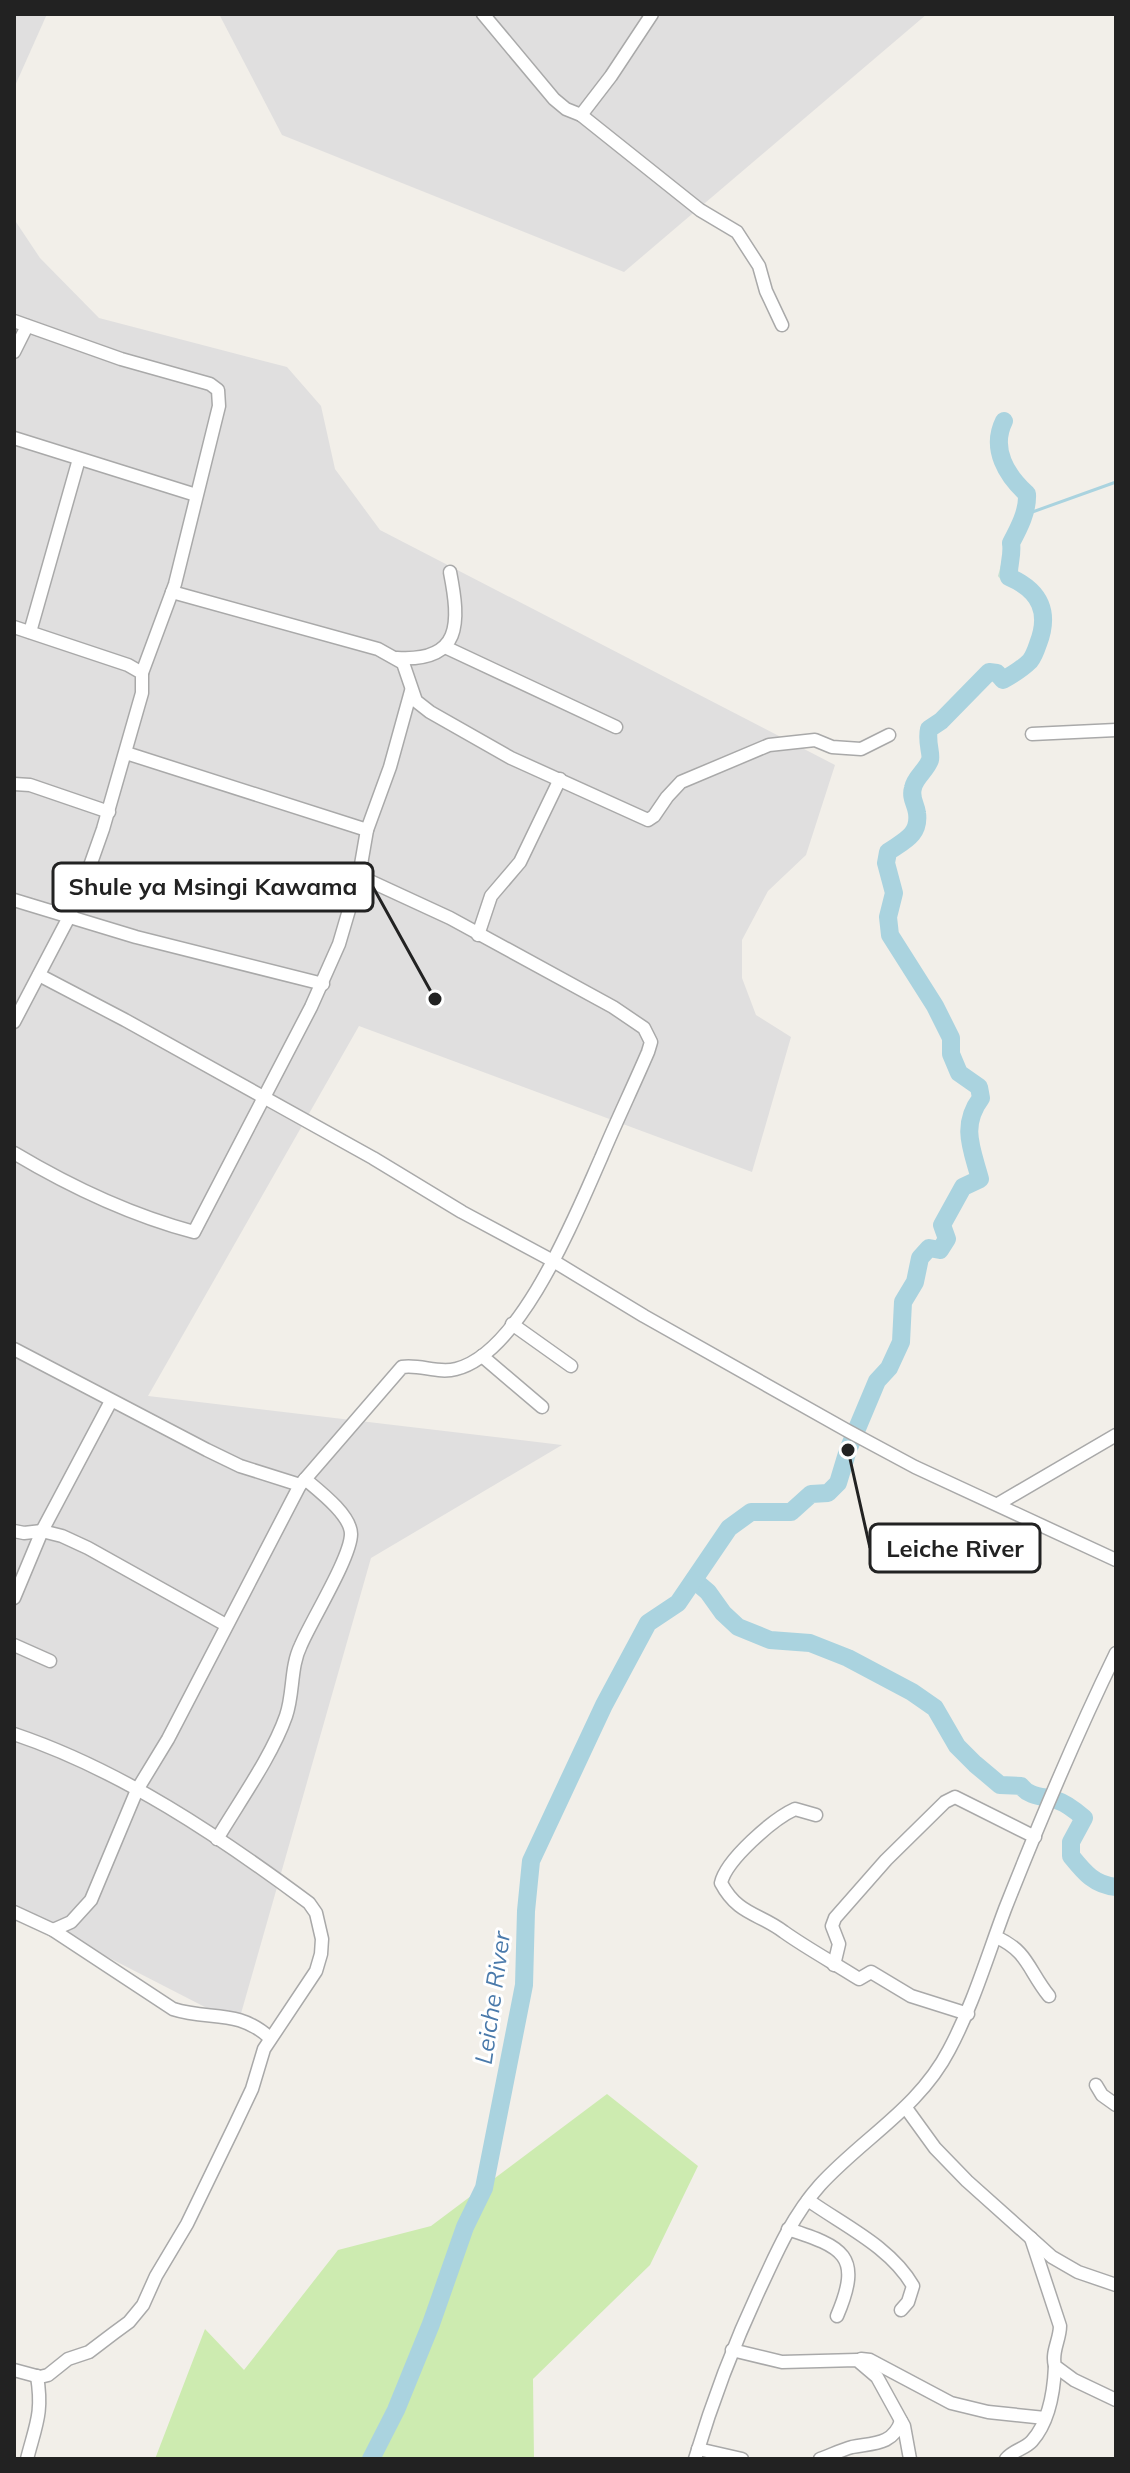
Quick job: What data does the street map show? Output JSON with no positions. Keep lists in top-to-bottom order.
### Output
{
  "water": ["Leiche River"],
  "places": ["Shule ya Msingi Kawama", "Leiche River"]
}
